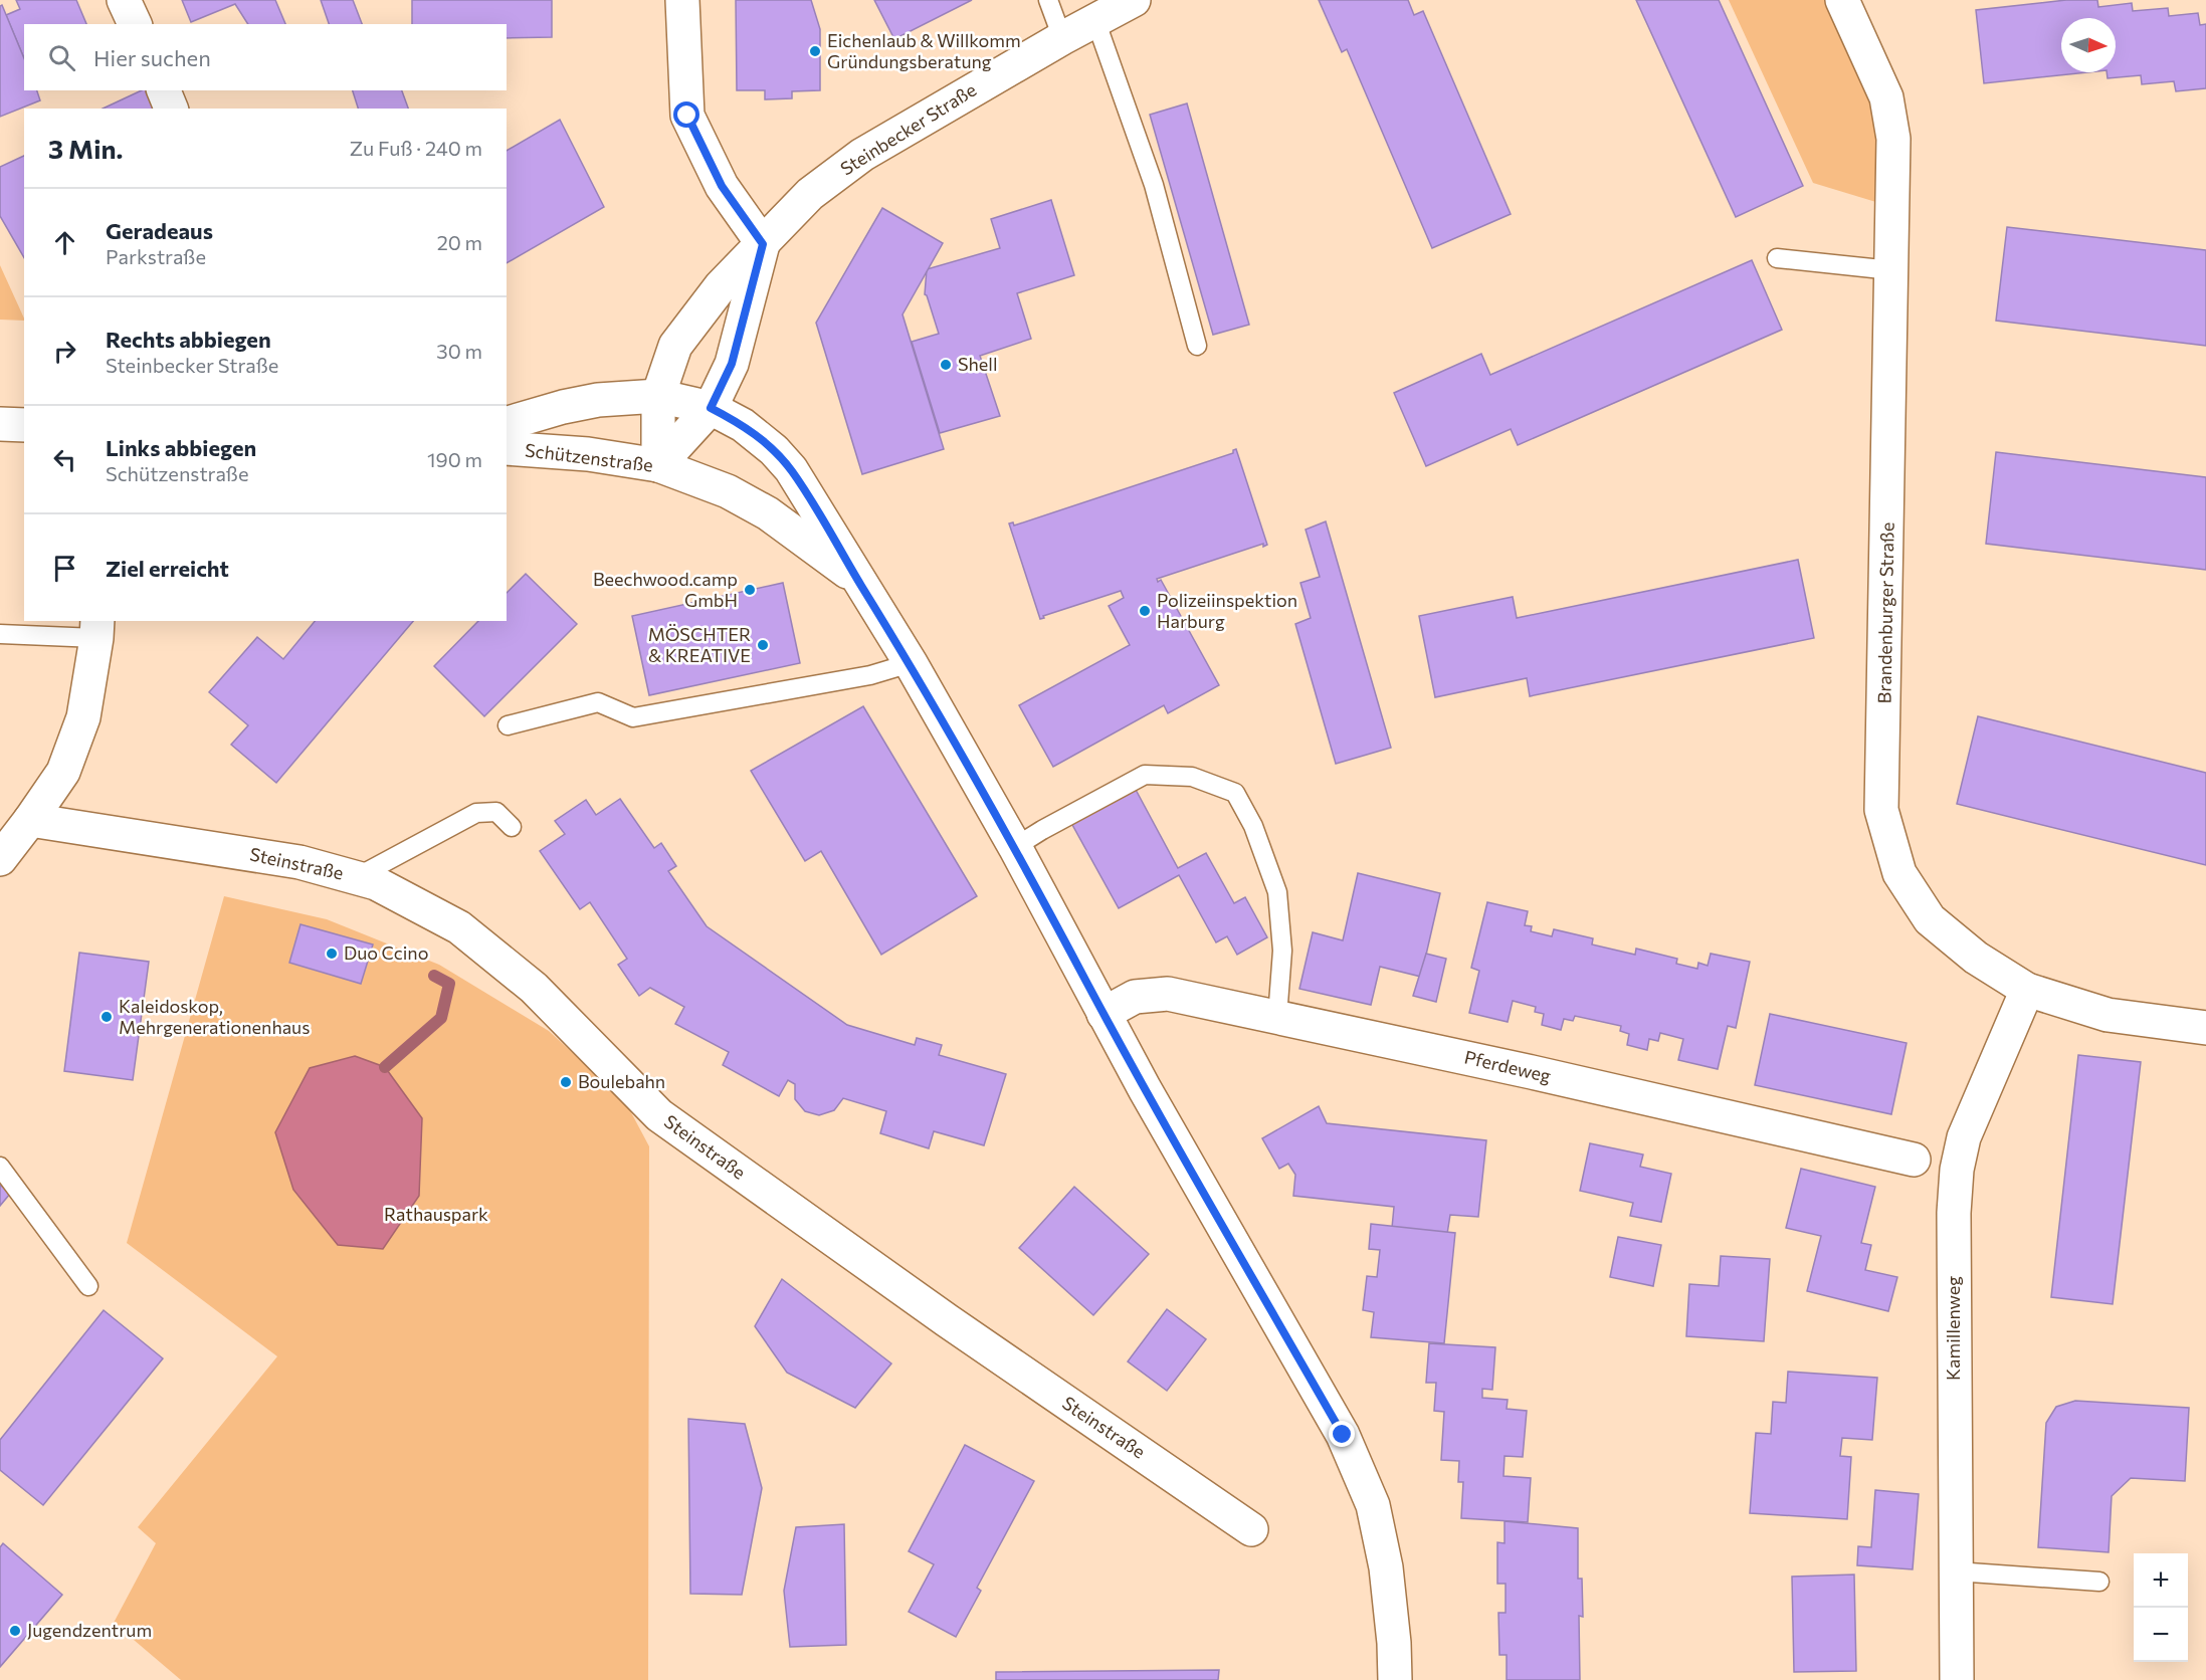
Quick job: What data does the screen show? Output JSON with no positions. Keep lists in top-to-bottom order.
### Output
{
  "streets": {
    "street": [
      "Steinbecker Straße",
      "Schützenstraße",
      "Brandenburger Straße",
      "Steinstraße",
      "Pferdeweg",
      "Kamillenweg"
    ]
  },
  "crossings": [
    ["Steinbecker Straße", "Schützenstraße"],
    ["Schützenstraße", "Pferdeweg"],
    ["Brandenburger Straße", "Kamillenweg"]
  ],
  "parks": ["Rathauspark"],
  "places": [
    "Eichenlaub & Willkomm Gründungsberatung",
    "Shell",
    "Beechwood.camp GmbH",
    "Polizeiinspektion Harburg",
    "MÖSCHTER & KREATIVE",
    "Duo Ccino",
    "Kaleidoskop, Mehrgenerationenhaus",
    "Boulebahn",
    "Jugendzentrum"
  ],
  "north": "right",
  "page": {
    "search": "Hier suchen",
    "heading": ["3 Min.", "Zu Fuß · 240 m"],
    "list": [
      ["Geradeaus", "Parkstraße", "20 m"],
      ["Rechts abbiegen", "Steinbecker Straße", "30 m"],
      ["Links abbiegen", "Schützenstraße", "190 m"],
      "Ziel erreicht"
    ],
    "map_buttons": ["+", "−"]
  }
}
